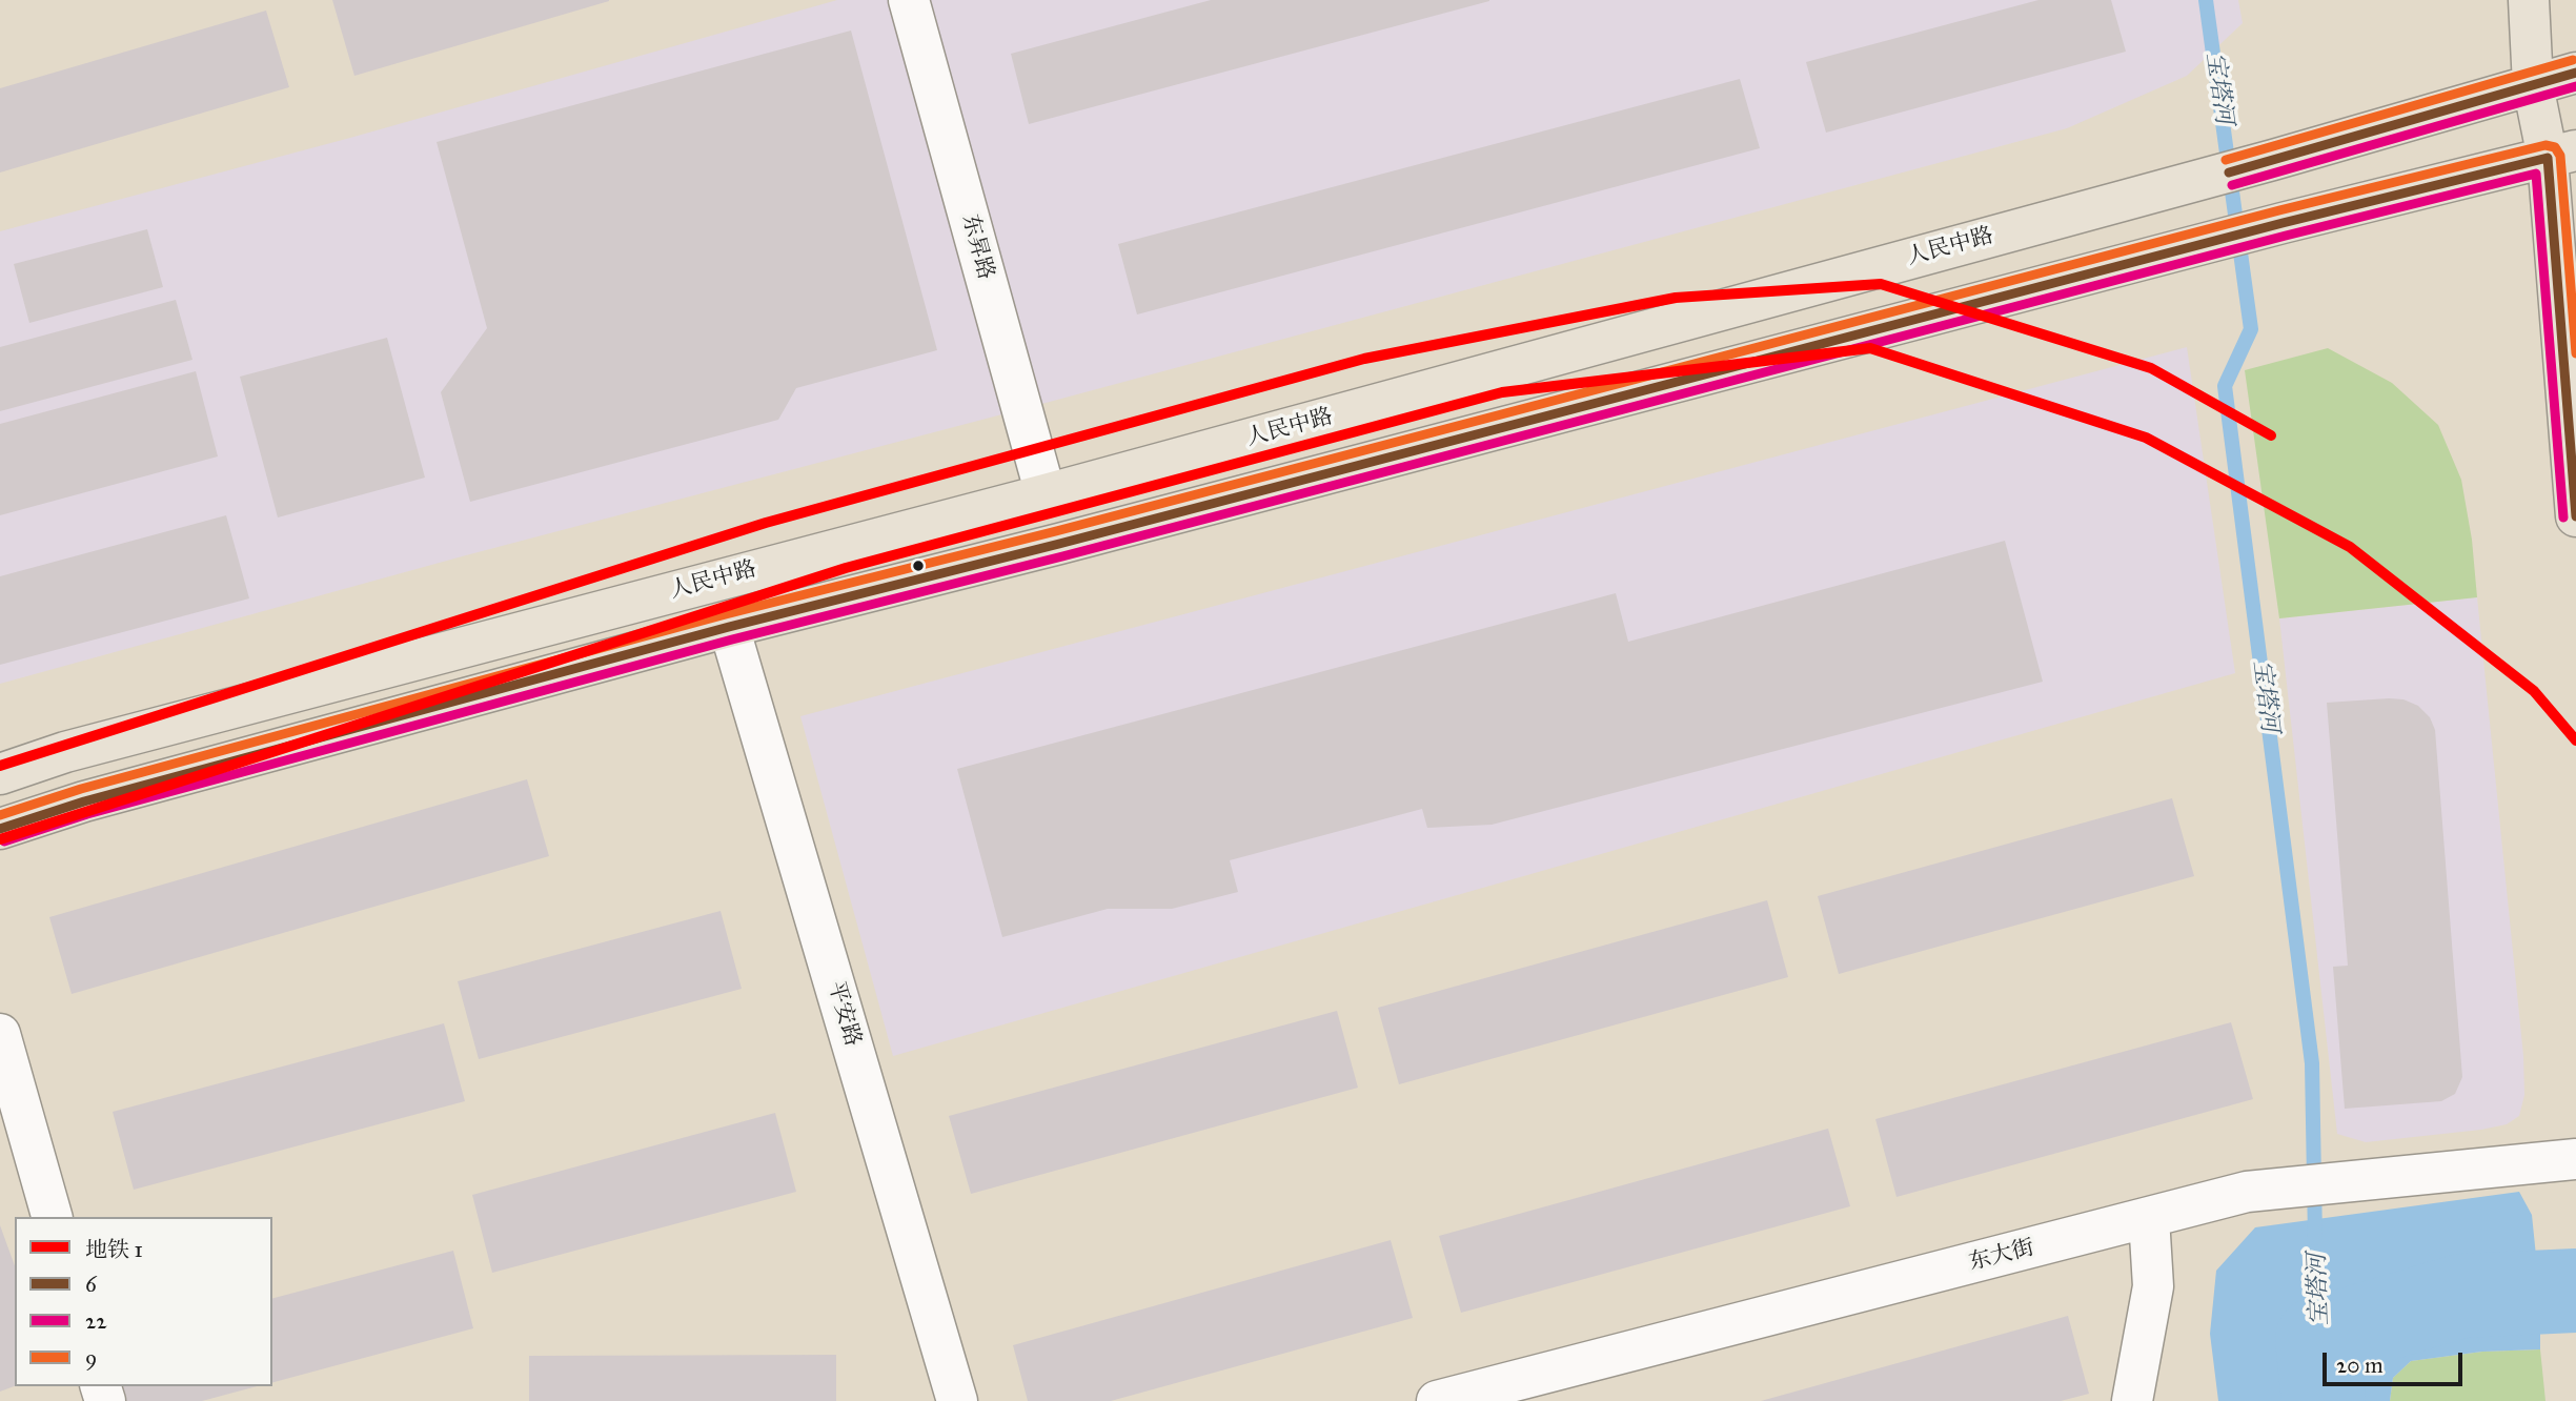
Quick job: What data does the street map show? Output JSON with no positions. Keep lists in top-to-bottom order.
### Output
{
  "streets": {
    "main road": ["人民中路"],
    "street": ["东昇路", "平安路", "东大街"]
  },
  "crossings": [
    ["东昇路", "人民中路"]
  ],
  "water": ["宝塔河"],
  "lines": [
    "transit line 9",
    "transit line 6",
    "transit line 22",
    "metro line 1"
  ],
  "legend": [
    "地铁 1",
    "6",
    "22",
    "9"
  ],
  "scale_bar": "20 m"
}
